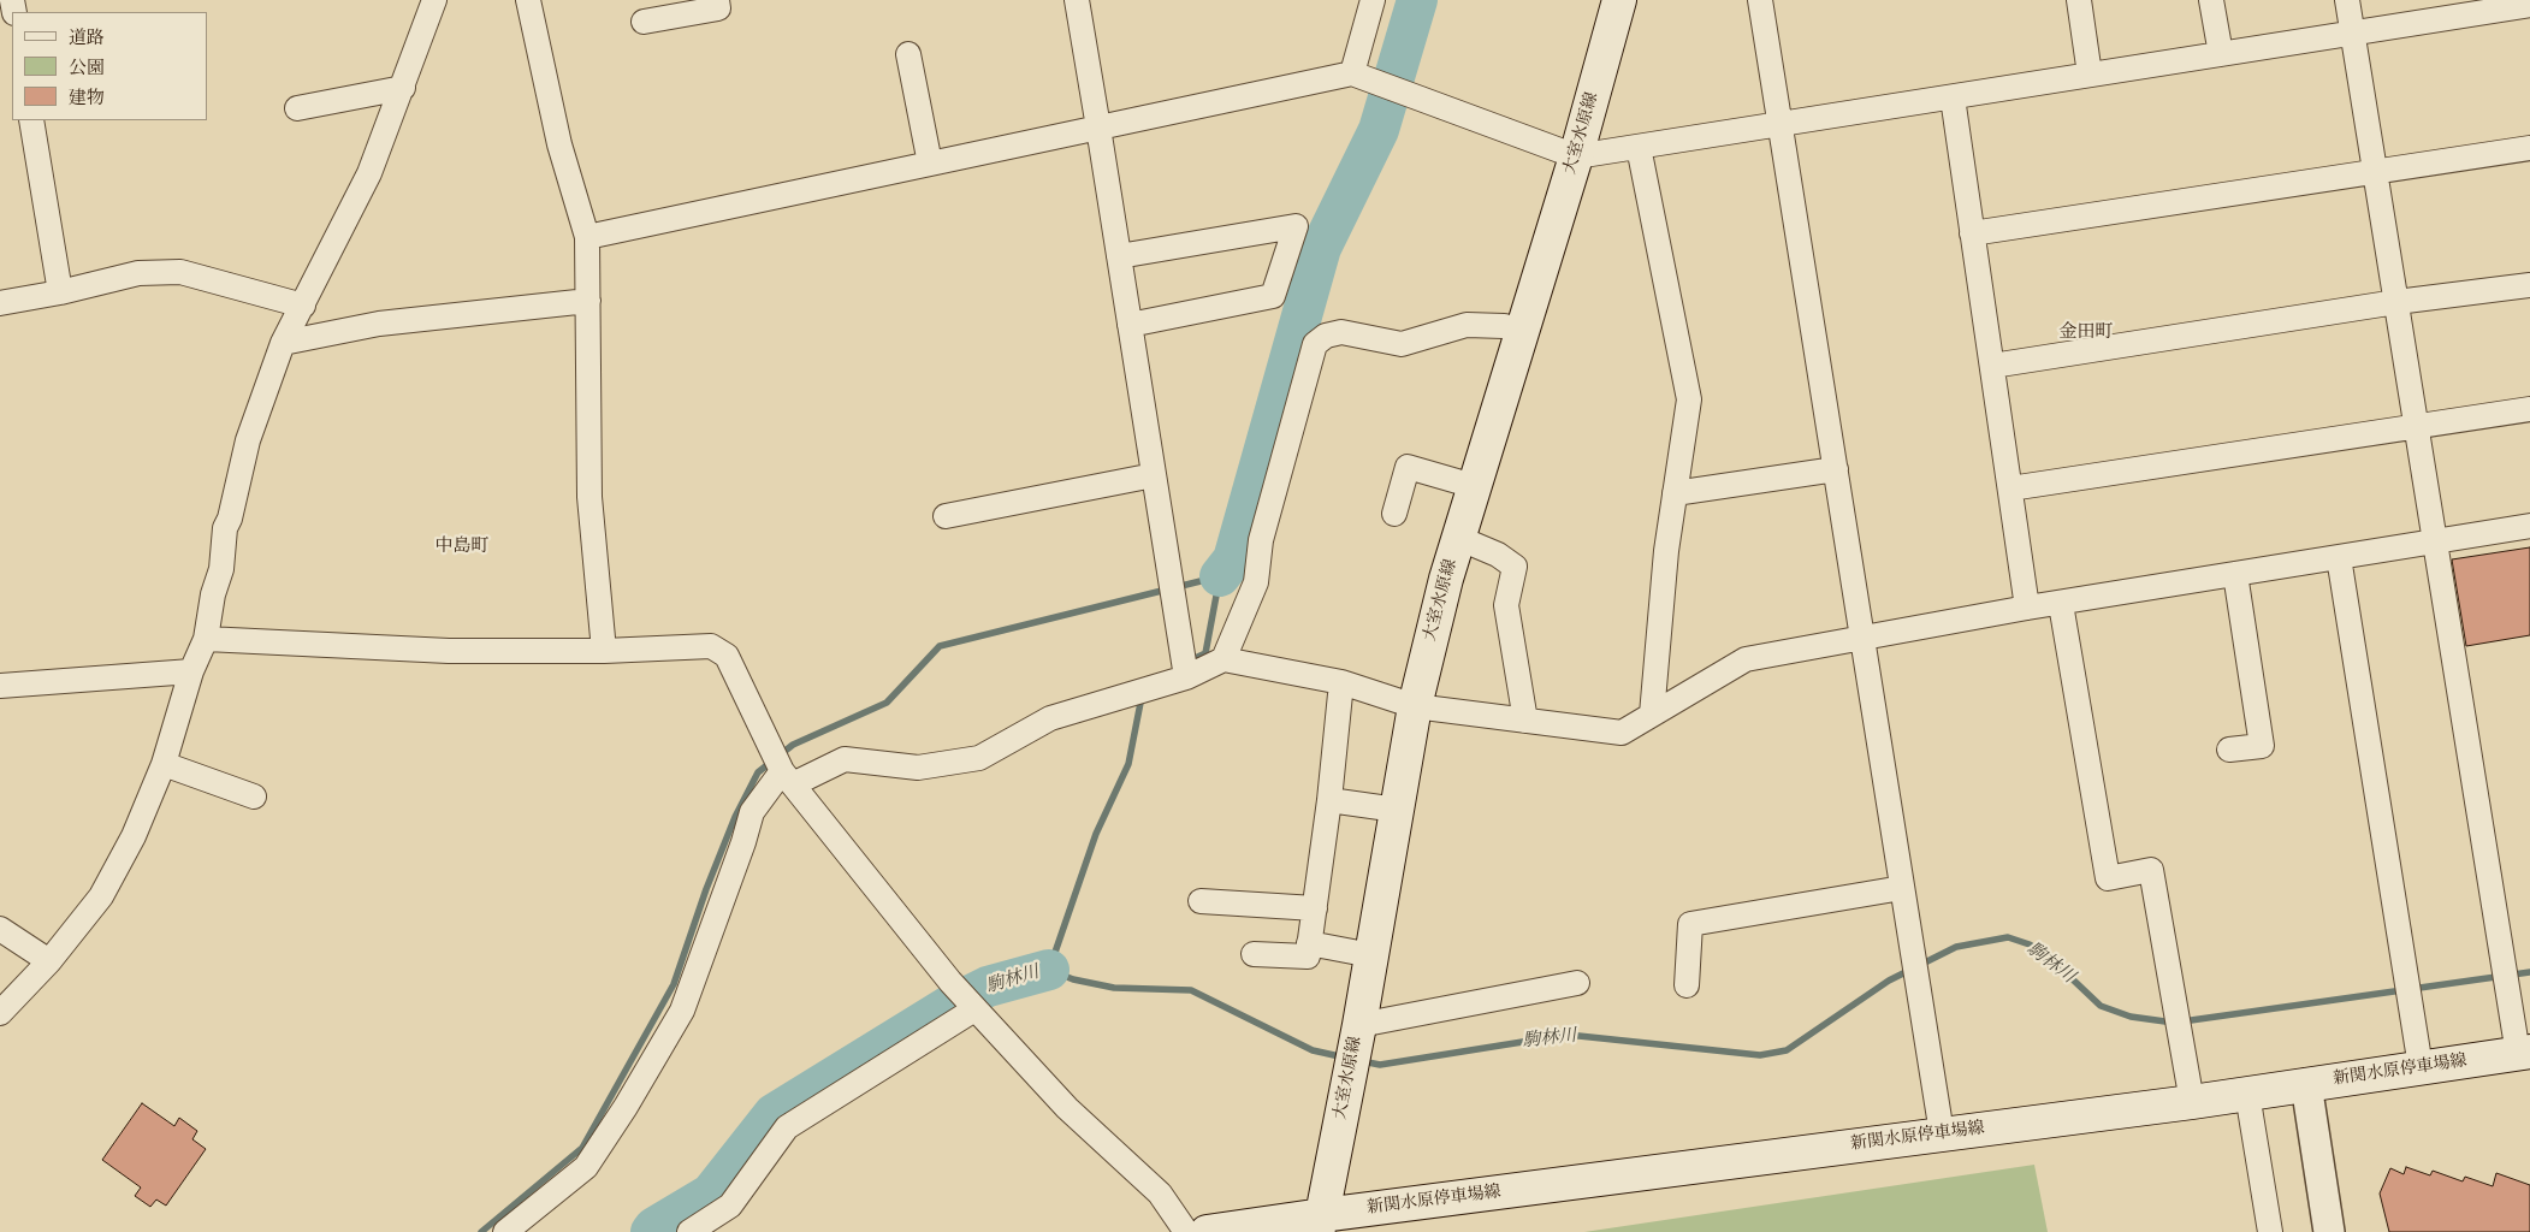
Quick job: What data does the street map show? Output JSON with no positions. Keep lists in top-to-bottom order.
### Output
{
  "streets": {
    "main road": ["大室水原線", "新関水原停車場線"]
  },
  "crossings": [
    ["大室水原線", "新関水原停車場線"]
  ],
  "districts": ["金田町", "中島町"],
  "water": ["駒林川"],
  "legend": ["道路", "公園", "建物"]
}
